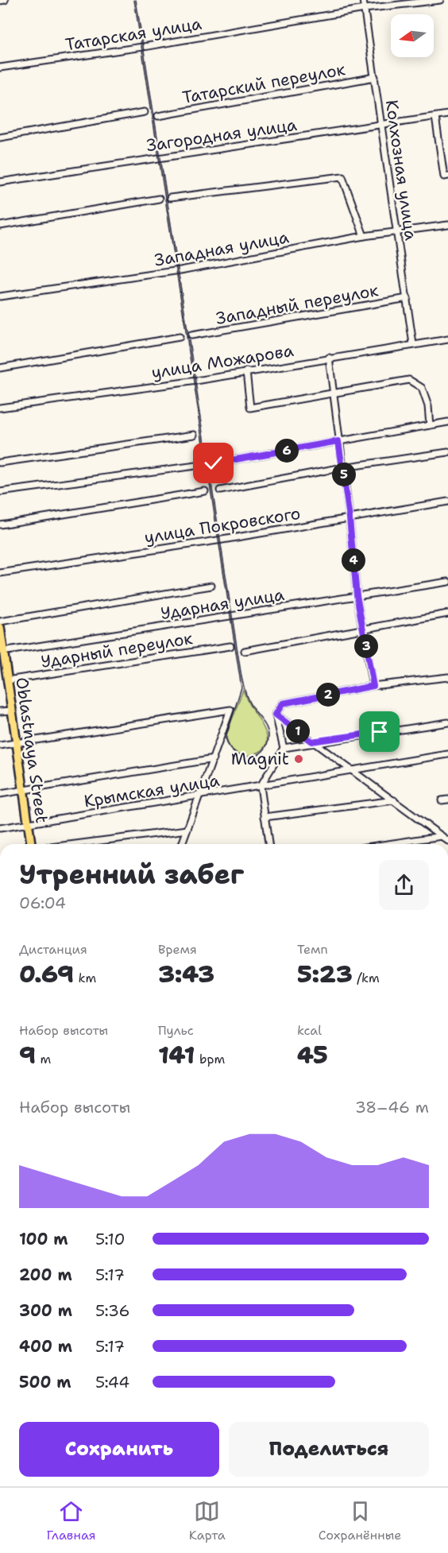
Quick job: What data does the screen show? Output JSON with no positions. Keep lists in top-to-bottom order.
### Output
{
  "streets": {
    "main road": ["Oblastnaya Street"],
    "street": [
      "Татарская улица",
      "Татарский переулок",
      "Загородная улица",
      "Колхозная улица",
      "Западная улица",
      "Западный переулок",
      "улица Можарова",
      "улица Покровского",
      "Ударная улица",
      "Ударный переулок",
      "Крымская улица"
    ]
  },
  "crossings": [
    ["Татарская улица", "Колхозная улица"],
    ["Татарский переулок", "Колхозная улица"],
    ["Загородная улица", "Колхозная улица"],
    ["Колхозная улица", "Западная улица"],
    ["Колхозная улица", "Западный переулок"],
    ["Колхозная улица", "улица Можарова"],
    ["Ударная улица", "Oblastnaya Street"],
    ["Ударный переулок", "Oblastnaya Street"],
    ["Oblastnaya Street", "Крымская улица"]
  ],
  "places": ["Magnit"],
  "north": "left",
  "page": {
    "pins": [
      "6",
      "5",
      "4",
      "3",
      "2",
      "1"
    ],
    "heading": ["Утренний забег", "06:04"],
    "stats": [
      ["Дистанция", "0.69 km"],
      ["Время", "3:43"],
      ["Темп", "5:23 /km"],
      ["Набор высоты", "9 m"],
      ["Пульс", "141 bpm"],
      ["kcal", "45"]
    ],
    "chart": ["Набор высоты", "38–46 m"],
    "list": [
      {
        "name": "100 m",
        "note": "5:10"
      },
      {
        "name": "200 m",
        "note": "5:17"
      },
      {
        "name": "300 m",
        "note": "5:36"
      },
      {
        "name": "400 m",
        "note": "5:17"
      },
      {
        "name": "500 m",
        "note": "5:44"
      }
    ],
    "buttons": ["Сохранить", "Поделиться"],
    "tabs": ["Главная", "Карта", "Сохранённые"]
  }
}
